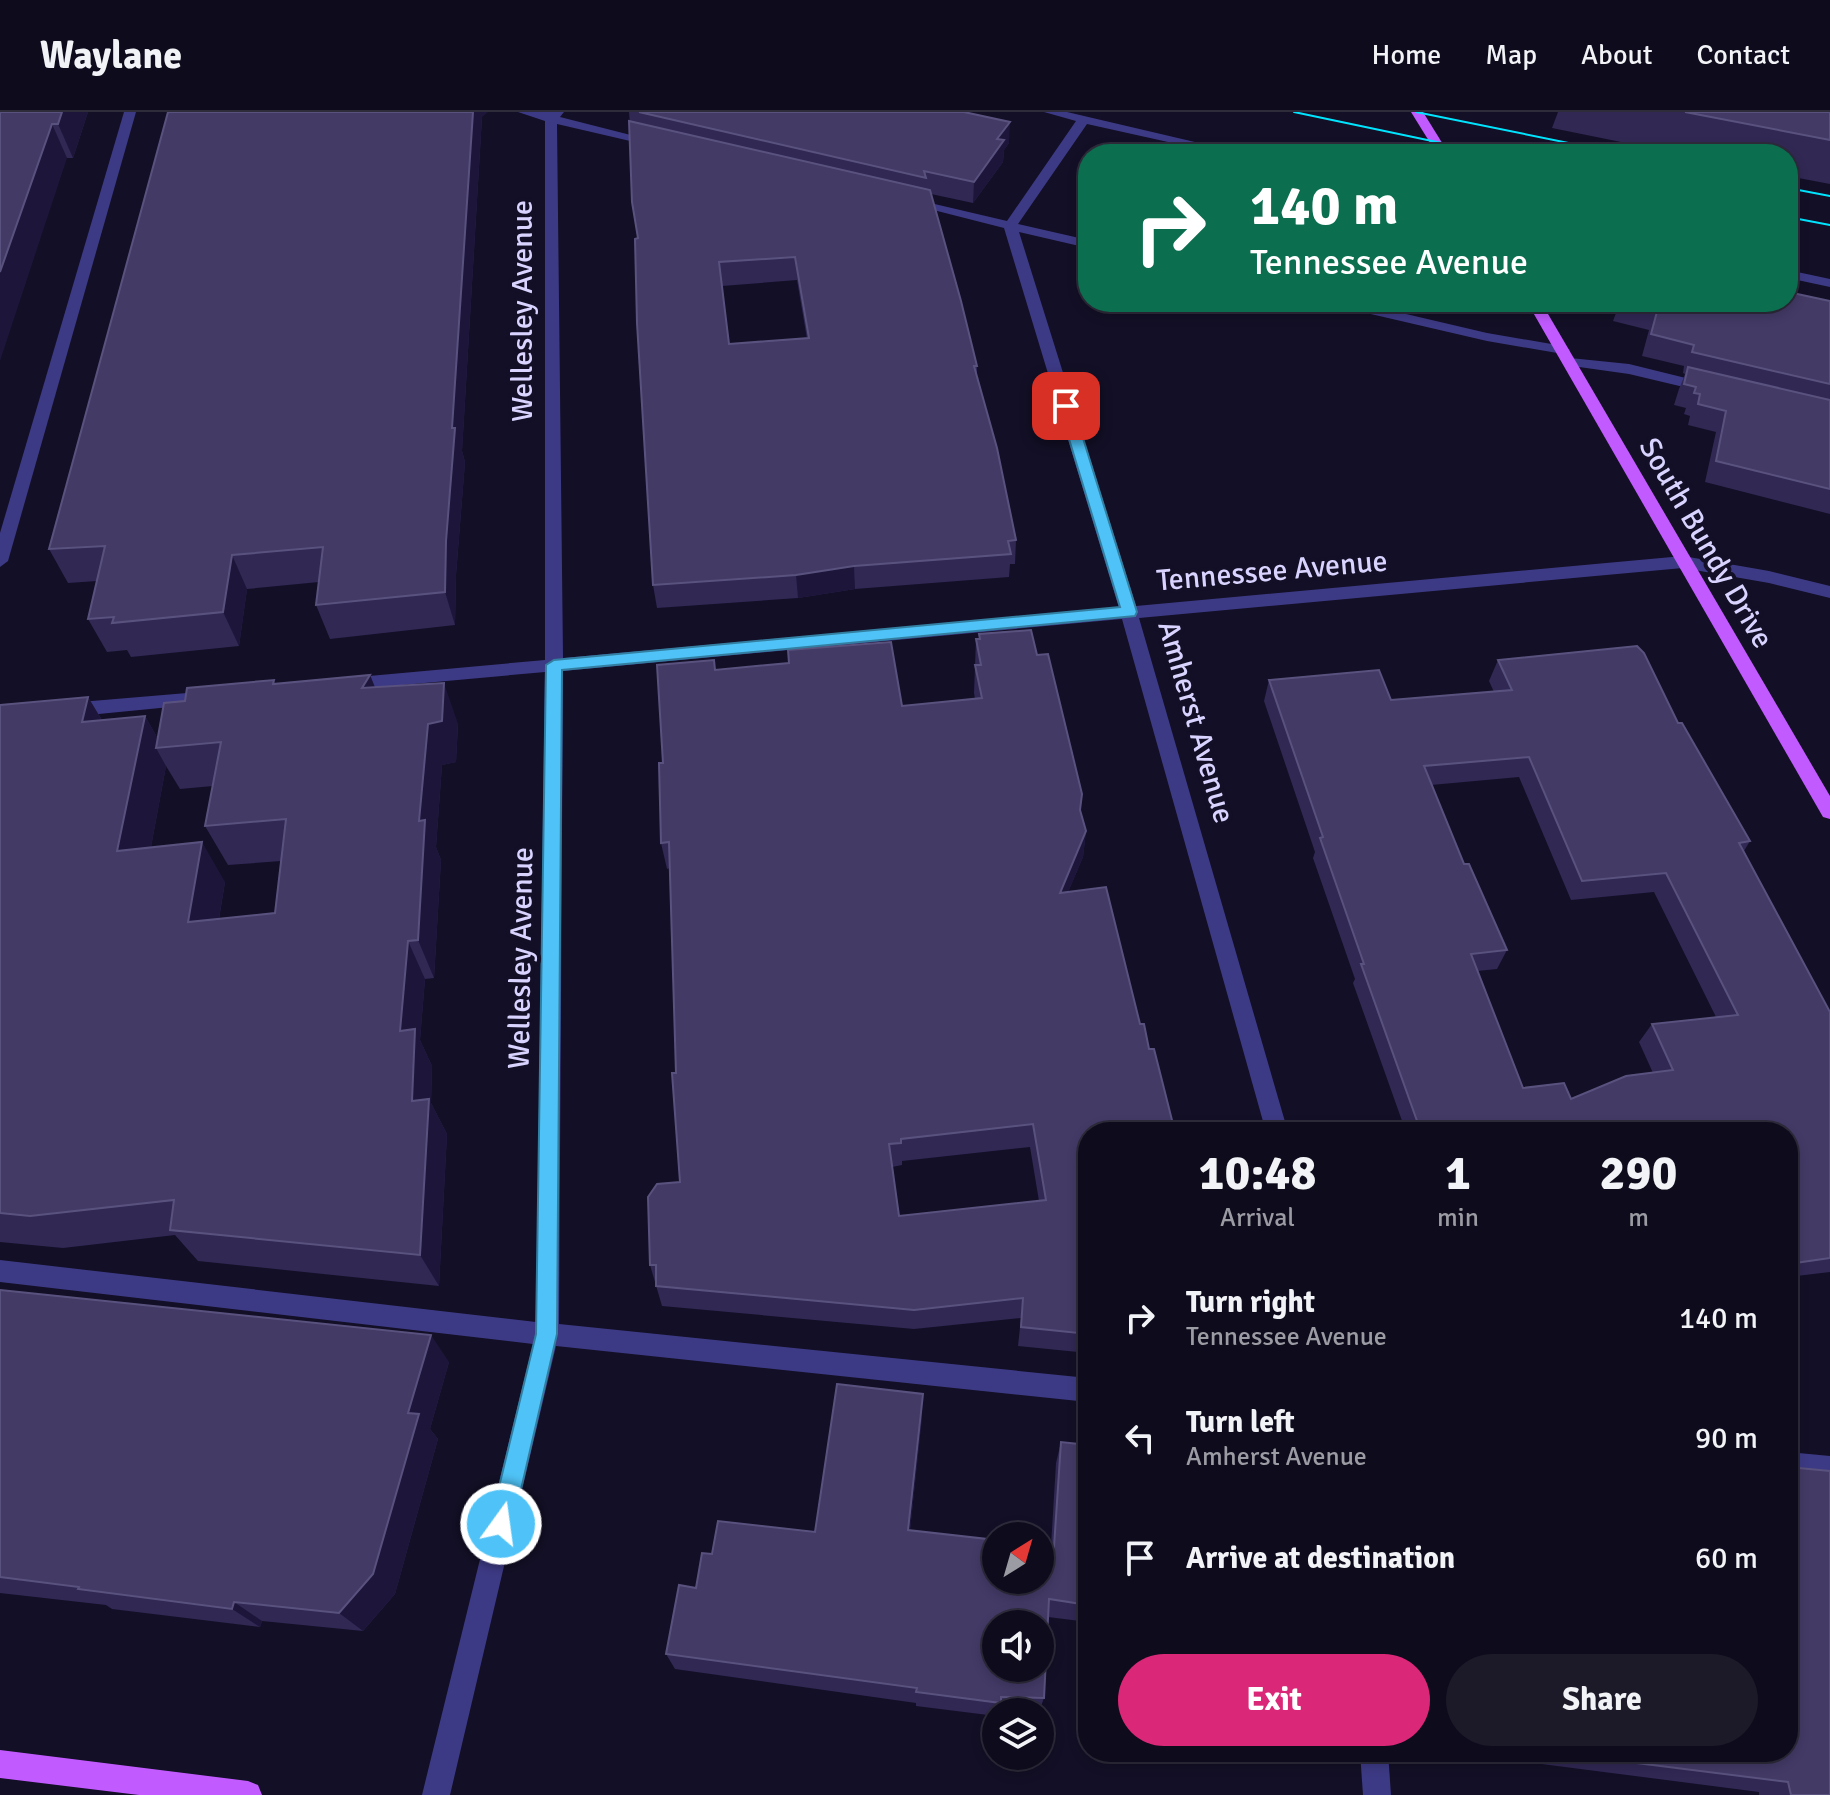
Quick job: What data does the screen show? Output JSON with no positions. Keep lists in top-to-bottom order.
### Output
{
  "streets": {
    "main road": ["South Bundy Drive"],
    "street": ["Wellesley Avenue", "Tennessee Avenue", "Amherst Avenue"]
  },
  "crossings": [
    ["Wellesley Avenue", "Tennessee Avenue"],
    ["South Bundy Drive", "Tennessee Avenue"],
    ["Tennessee Avenue", "Amherst Avenue"]
  ],
  "north": "top right",
  "page": {
    "header": "Waylane",
    "nav": [
      "Home",
      "Map",
      "About",
      "Contact"
    ],
    "turn": ["140 m", "Tennessee Avenue"],
    "eta": [
      "10:48",
      "Arrival",
      "1",
      "min",
      "290",
      "m"
    ],
    "list": [
      {
        "name": "Turn right",
        "note": "Tennessee Avenue",
        "value": "140 m"
      },
      {
        "name": "Turn left",
        "note": "Amherst Avenue",
        "value": "90 m"
      },
      {
        "name": "Arrive at destination",
        "value": "60 m"
      }
    ],
    "buttons": ["Exit", "Share"]
  }
}
